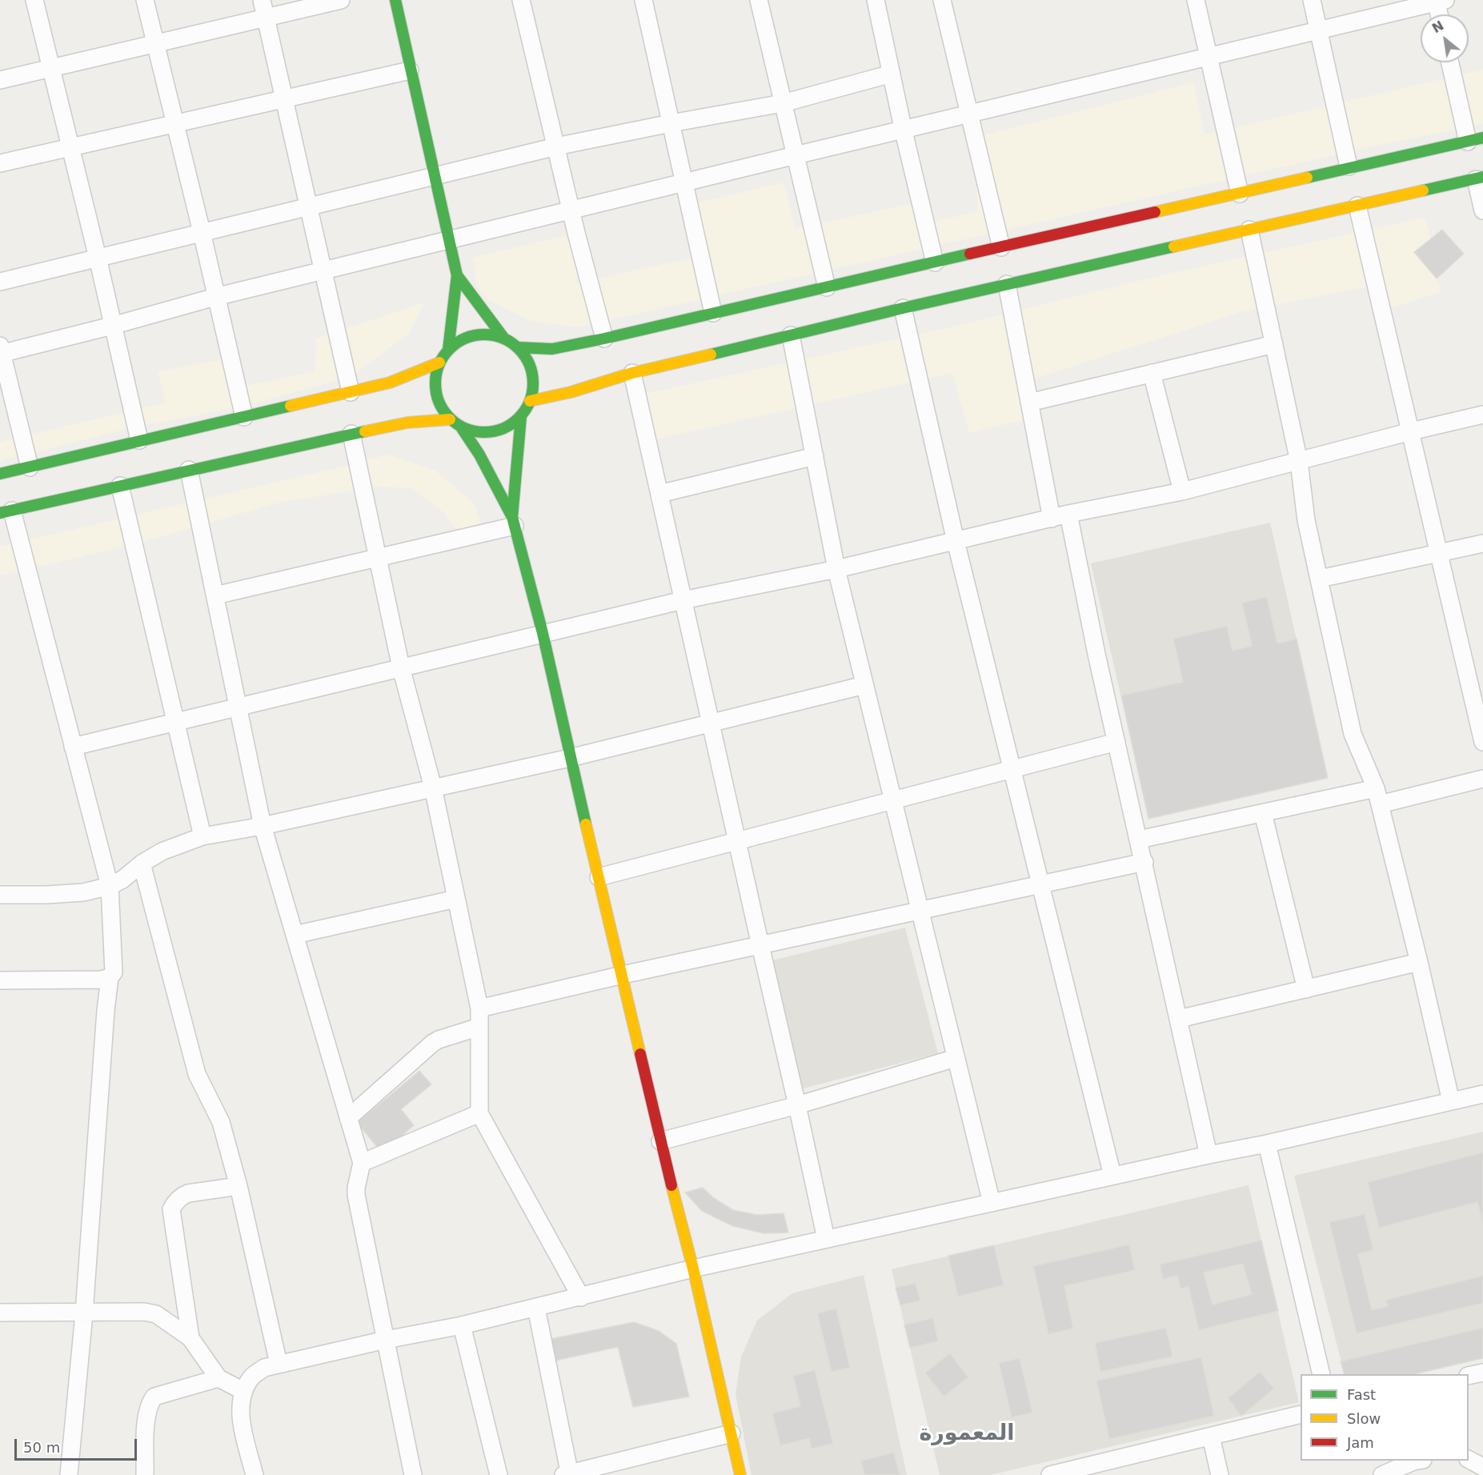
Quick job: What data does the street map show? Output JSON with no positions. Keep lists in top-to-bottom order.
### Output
{
  "districts": ["المعمورة"],
  "legend": ["Fast", "Slow", "Jam"],
  "scale_bar": "50 m",
  "north": "top left"
}
